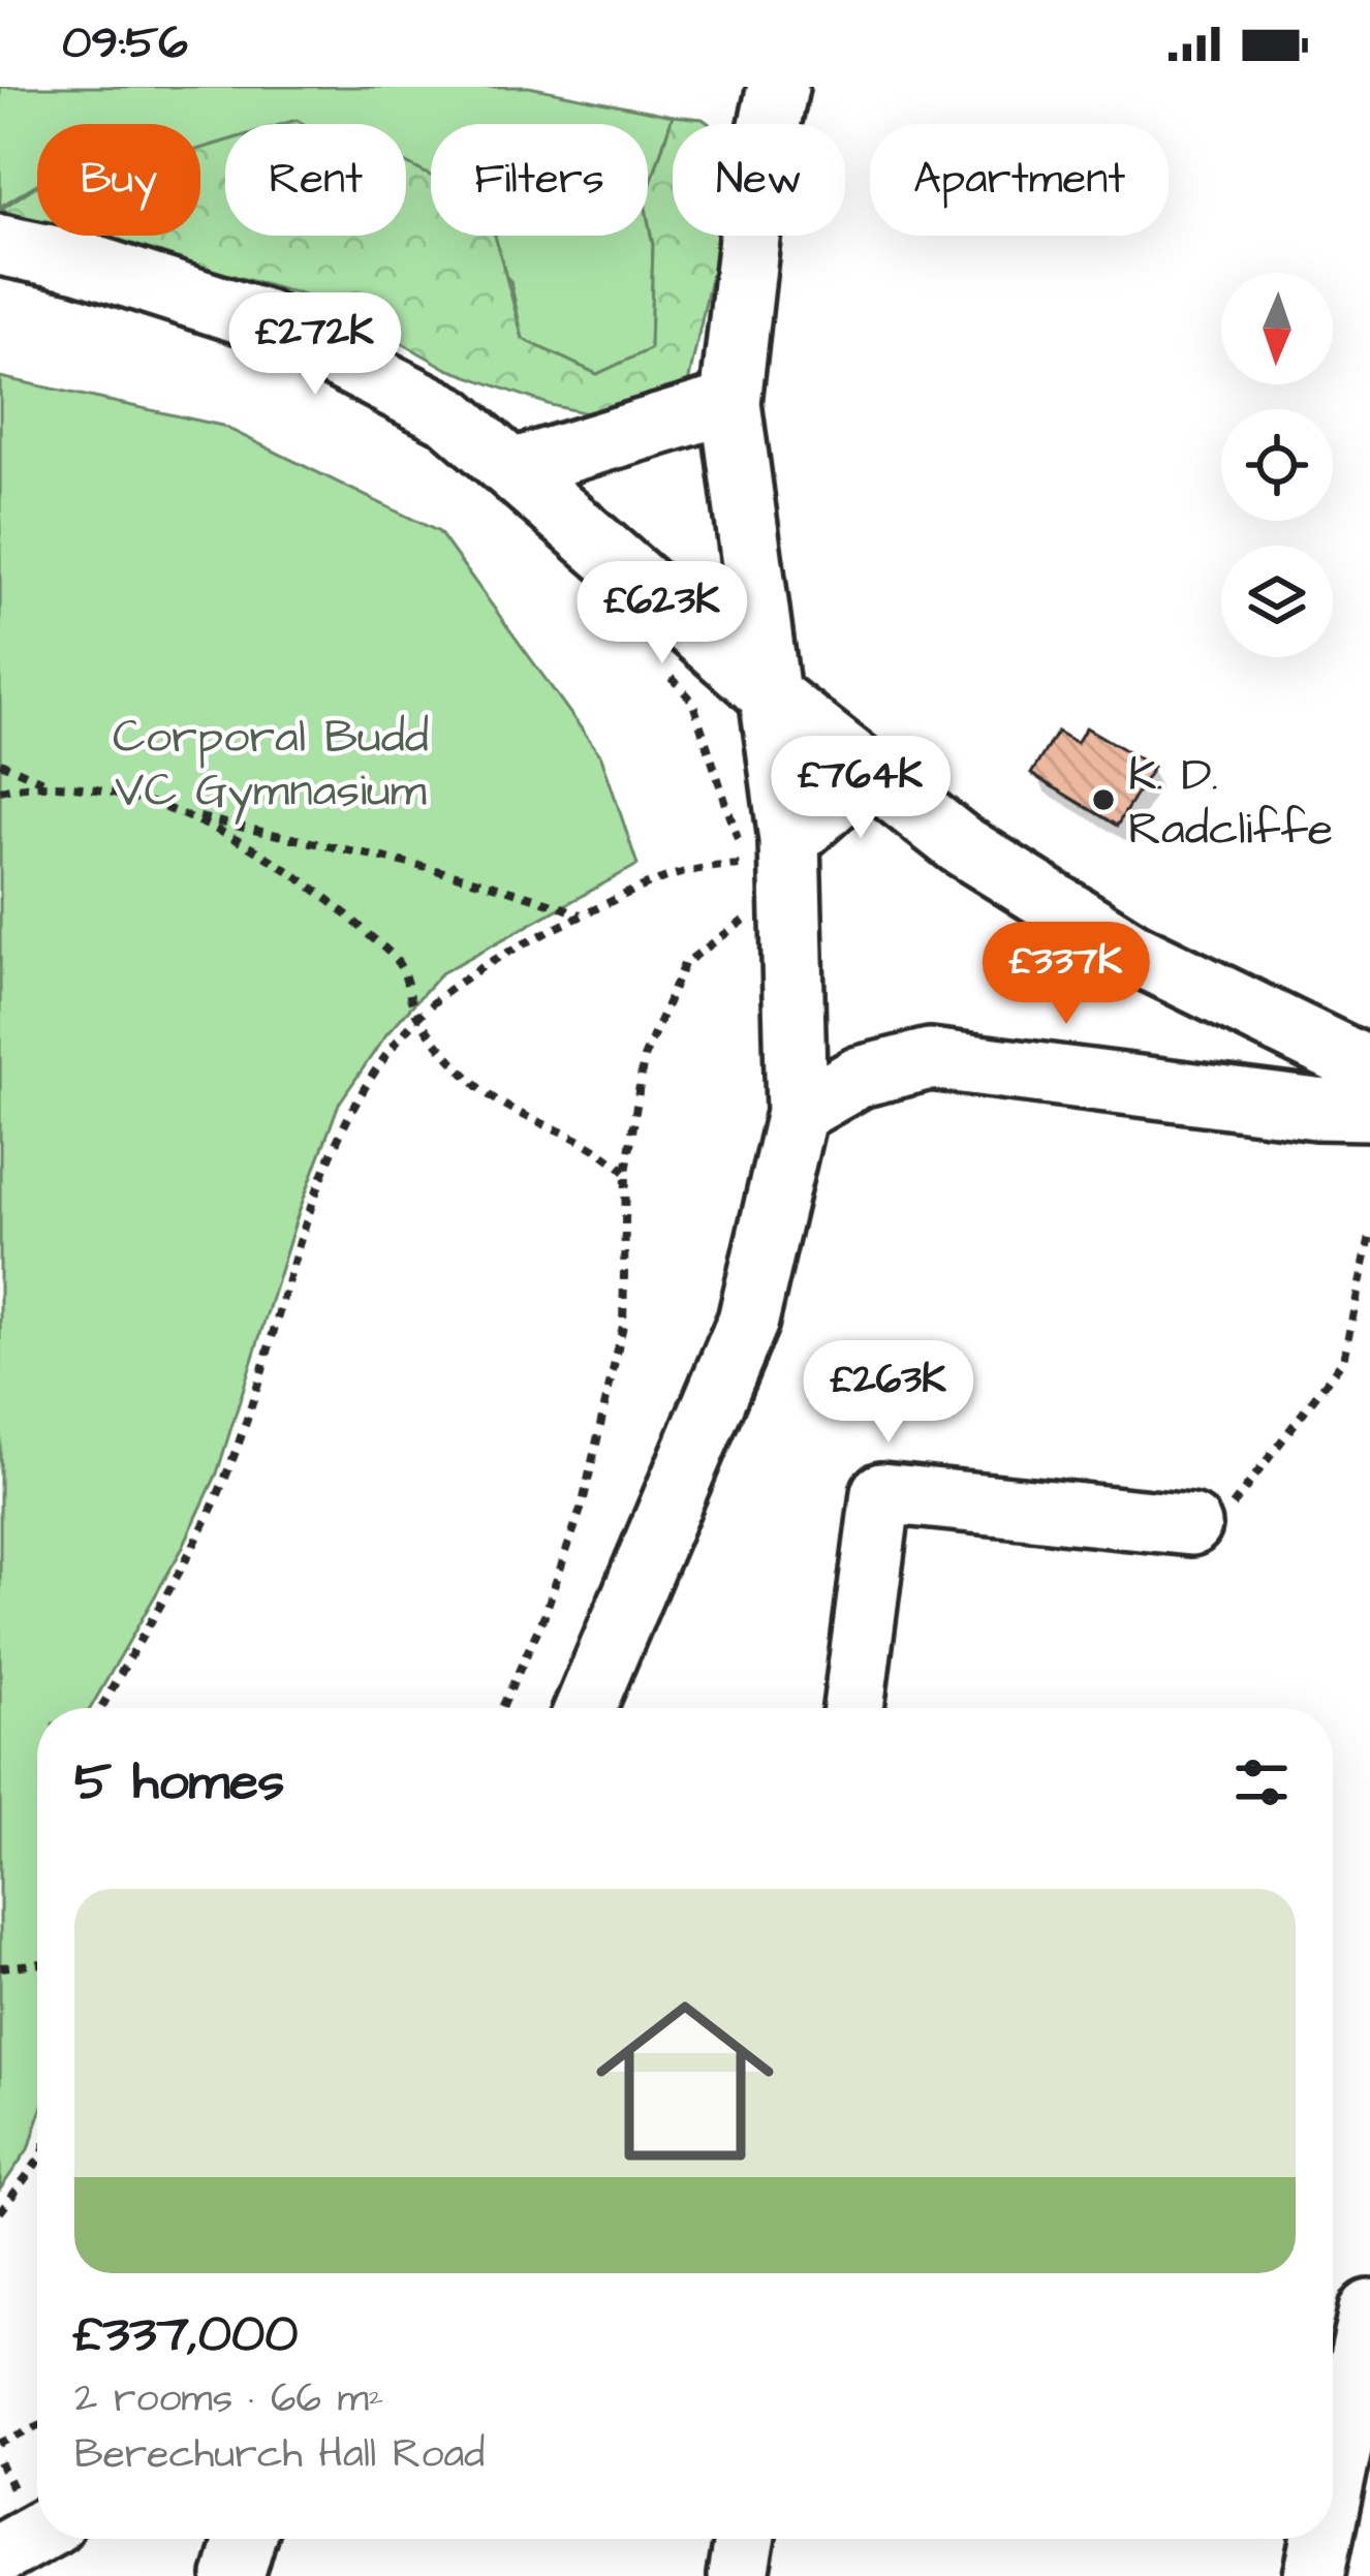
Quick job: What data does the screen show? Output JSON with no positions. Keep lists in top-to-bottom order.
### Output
{
  "parks": ["Corporal Budd VC Gymnasium"],
  "places": ["K. D. Radcliffe"],
  "north": "bottom",
  "page": {
    "status": "09:56",
    "chip": [
      "Buy",
      "Rent",
      "Filters",
      "New",
      "Apartment"
    ],
    "price": [
      "£272K",
      "£623K",
      "£764K",
      "£337K",
      "£263K"
    ],
    "heading": "5 homes",
    "list": [
      {
        "name": "£337,000",
        "note": "2 rooms · 66 m² · Berechurch Hall Road"
      }
    ]
  }
}
